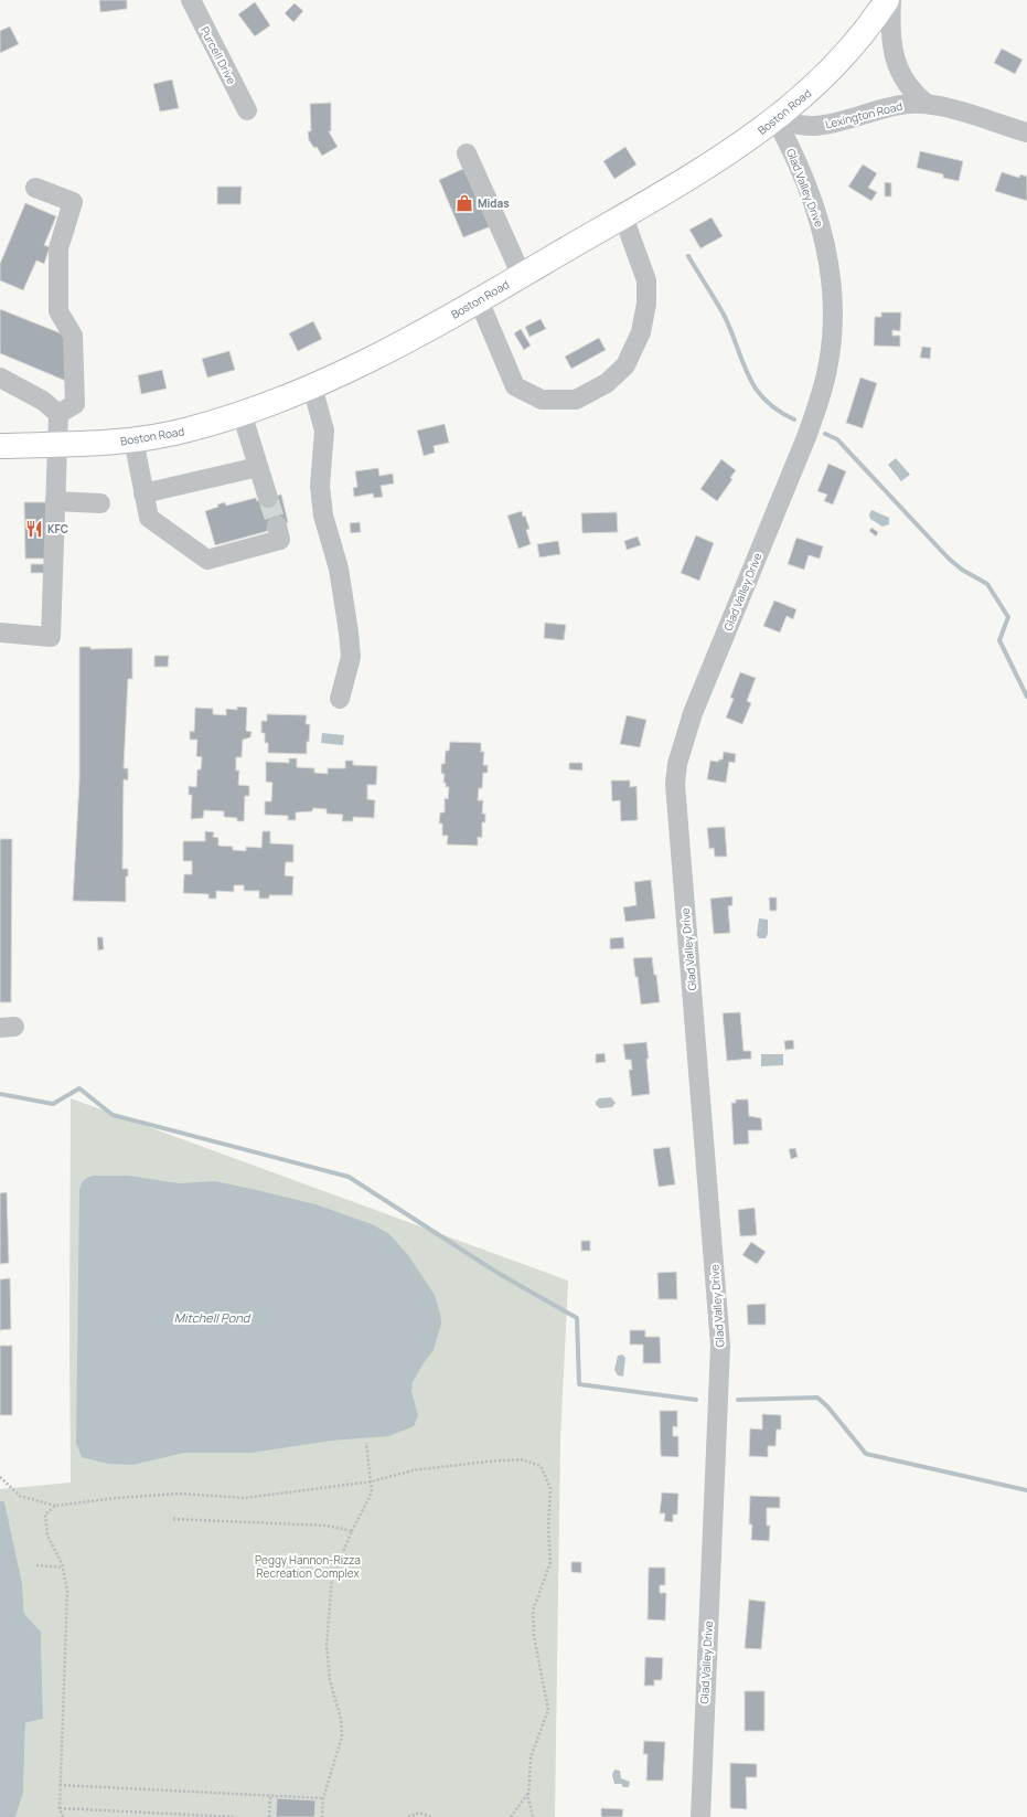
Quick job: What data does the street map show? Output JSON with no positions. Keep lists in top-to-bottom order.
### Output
{
  "streets": {
    "main road": ["Boston Road"],
    "street": ["Purcell Drive", "Lexington Road", "Glad Valley Drive"]
  },
  "crossings": [
    ["Boston Road", "Lexington Road"],
    ["Boston Road", "Glad Valley Drive"],
    ["Lexington Road", "Glad Valley Drive"]
  ],
  "water": ["Mitchell Pond"],
  "parks": ["Peggy Hannon-Rizza Recreation Complex"],
  "places": {
    "shop": ["Midas"],
    "restaurant": ["KFC"]
  }
}
